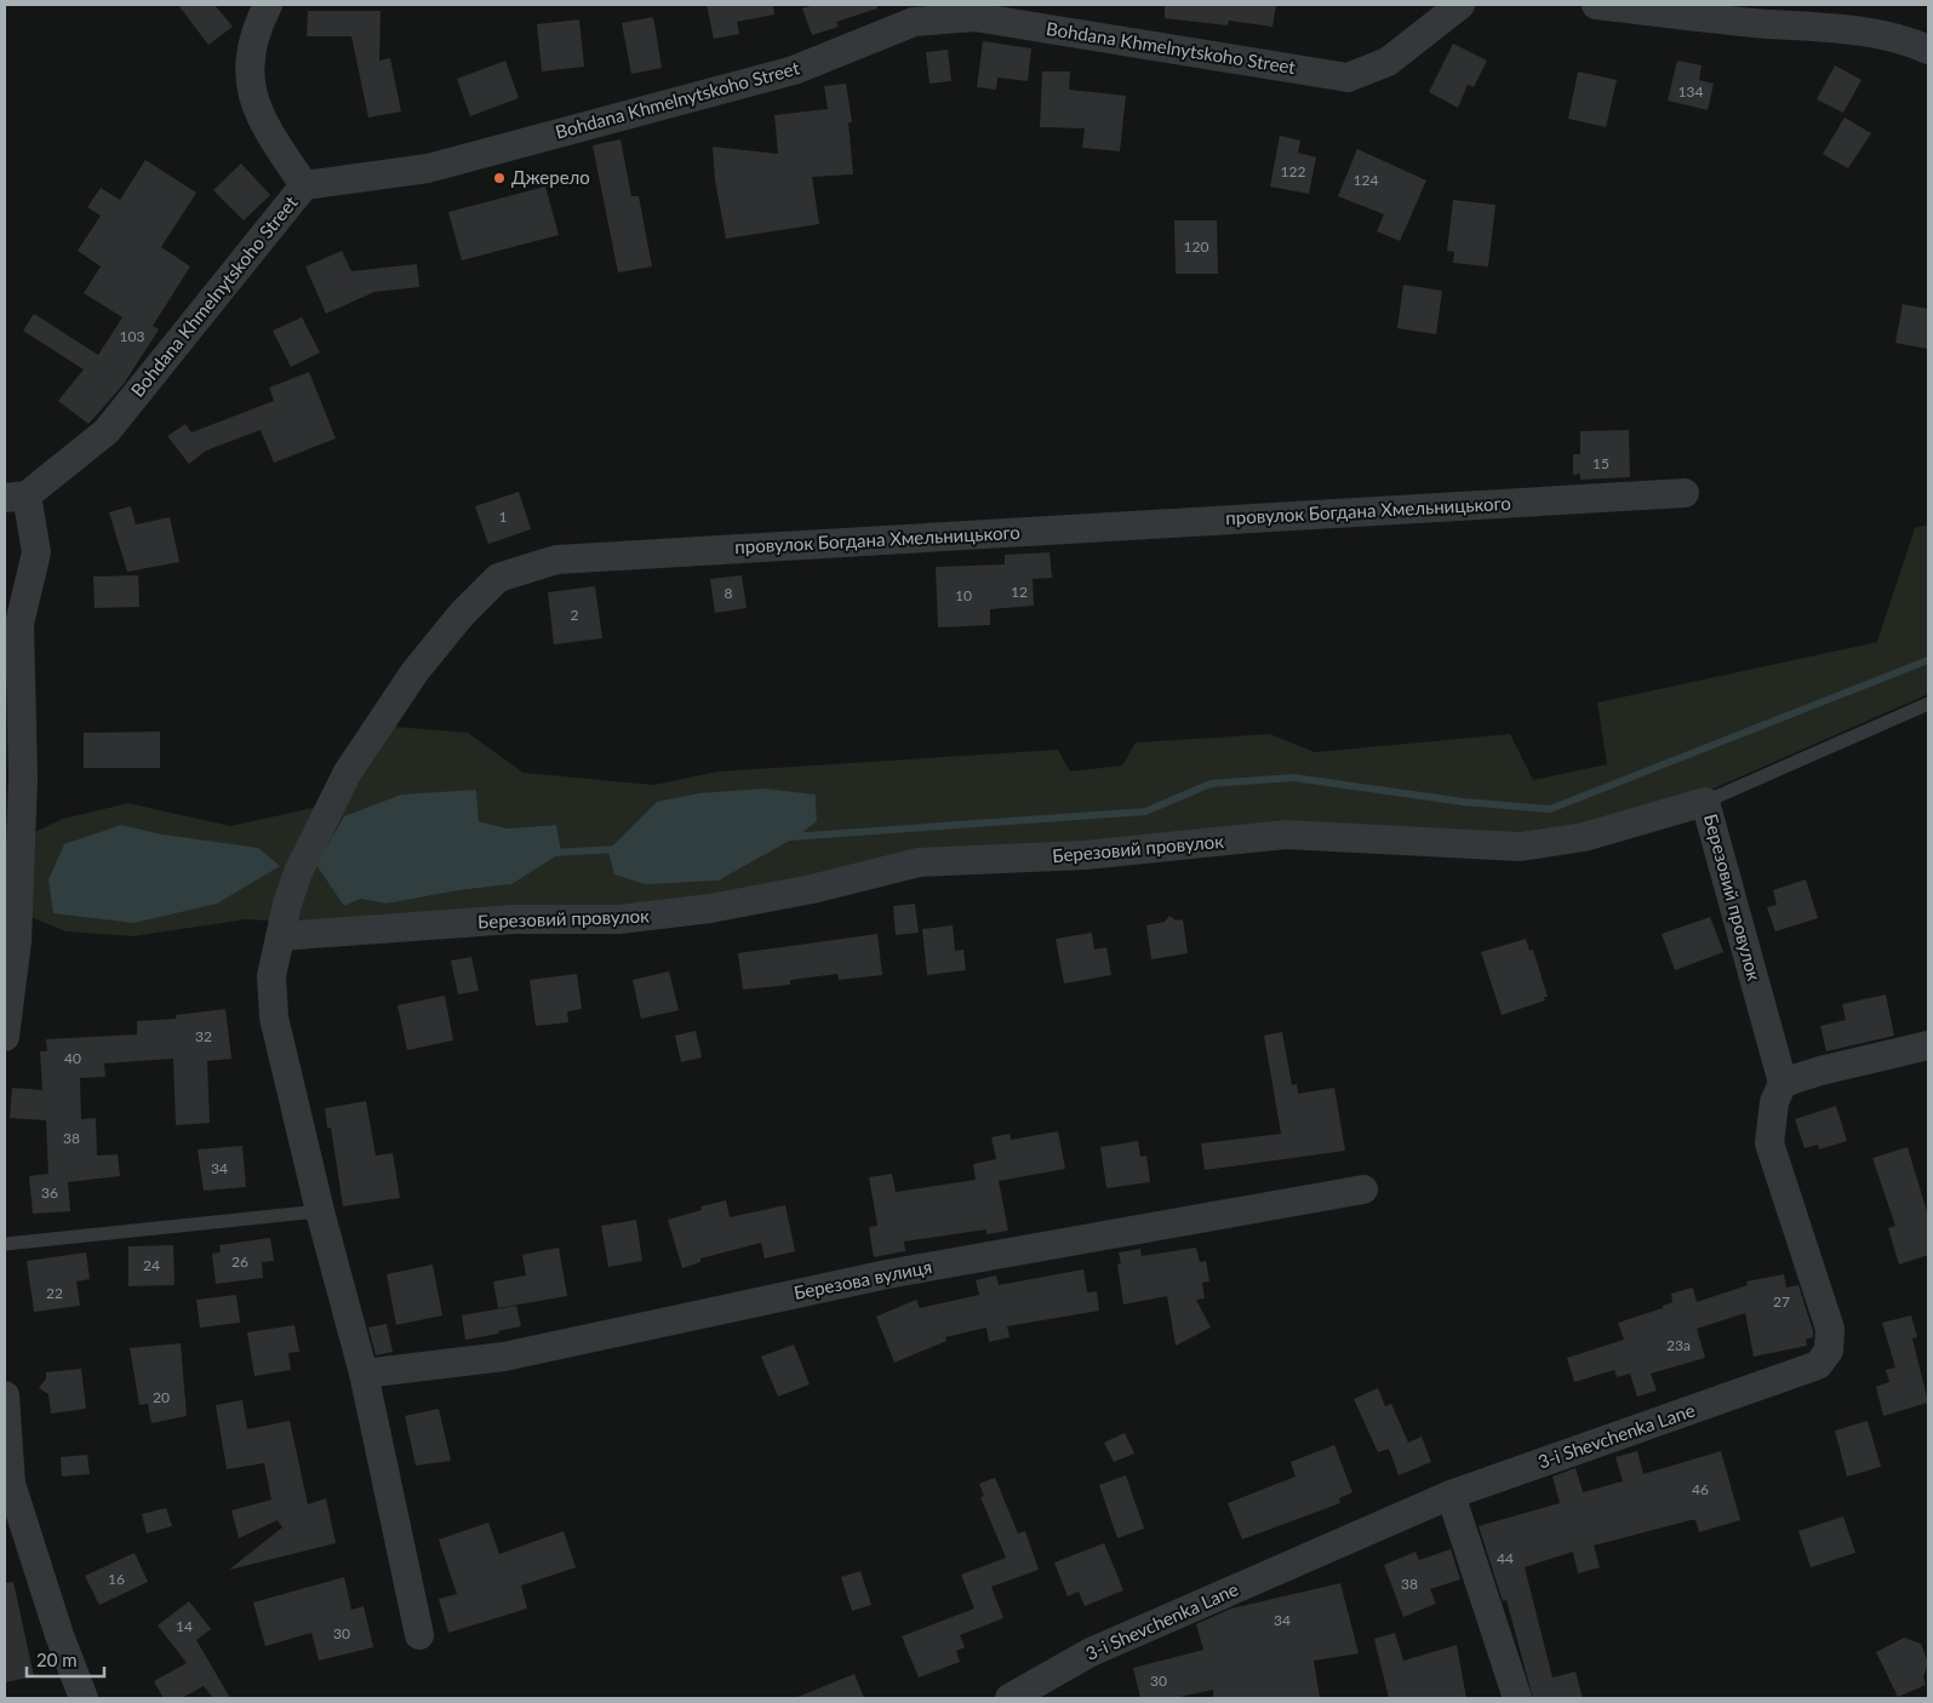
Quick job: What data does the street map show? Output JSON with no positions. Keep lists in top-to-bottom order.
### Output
{
  "streets": {
    "street": [
      "Bohdana Khmelnytskoho Street",
      "провулок Богдана Хмельницького",
      "Березовий провулок",
      "Березова вулиця",
      "3-i Shevchenka Lane"
    ]
  },
  "crossings": [
    ["провулок Богдана Хмельницького", "Березовий провулок"],
    ["провулок Богдана Хмельницького", "Березова вулиця"],
    ["Березовий провулок", "3-i Shevchenka Lane"]
  ],
  "places": ["Джерело"],
  "house_numbers": [
    "134",
    "122",
    "124",
    "120",
    "103",
    "15",
    "1",
    "12",
    "8",
    "10",
    "2",
    "32",
    "40",
    "38",
    "34",
    "36",
    "26",
    "24",
    "22",
    "27",
    "23а",
    "20",
    "46",
    "44",
    "16",
    "38",
    "34",
    "14",
    "30",
    "30"
  ],
  "scale_bar": "20 m"
}
